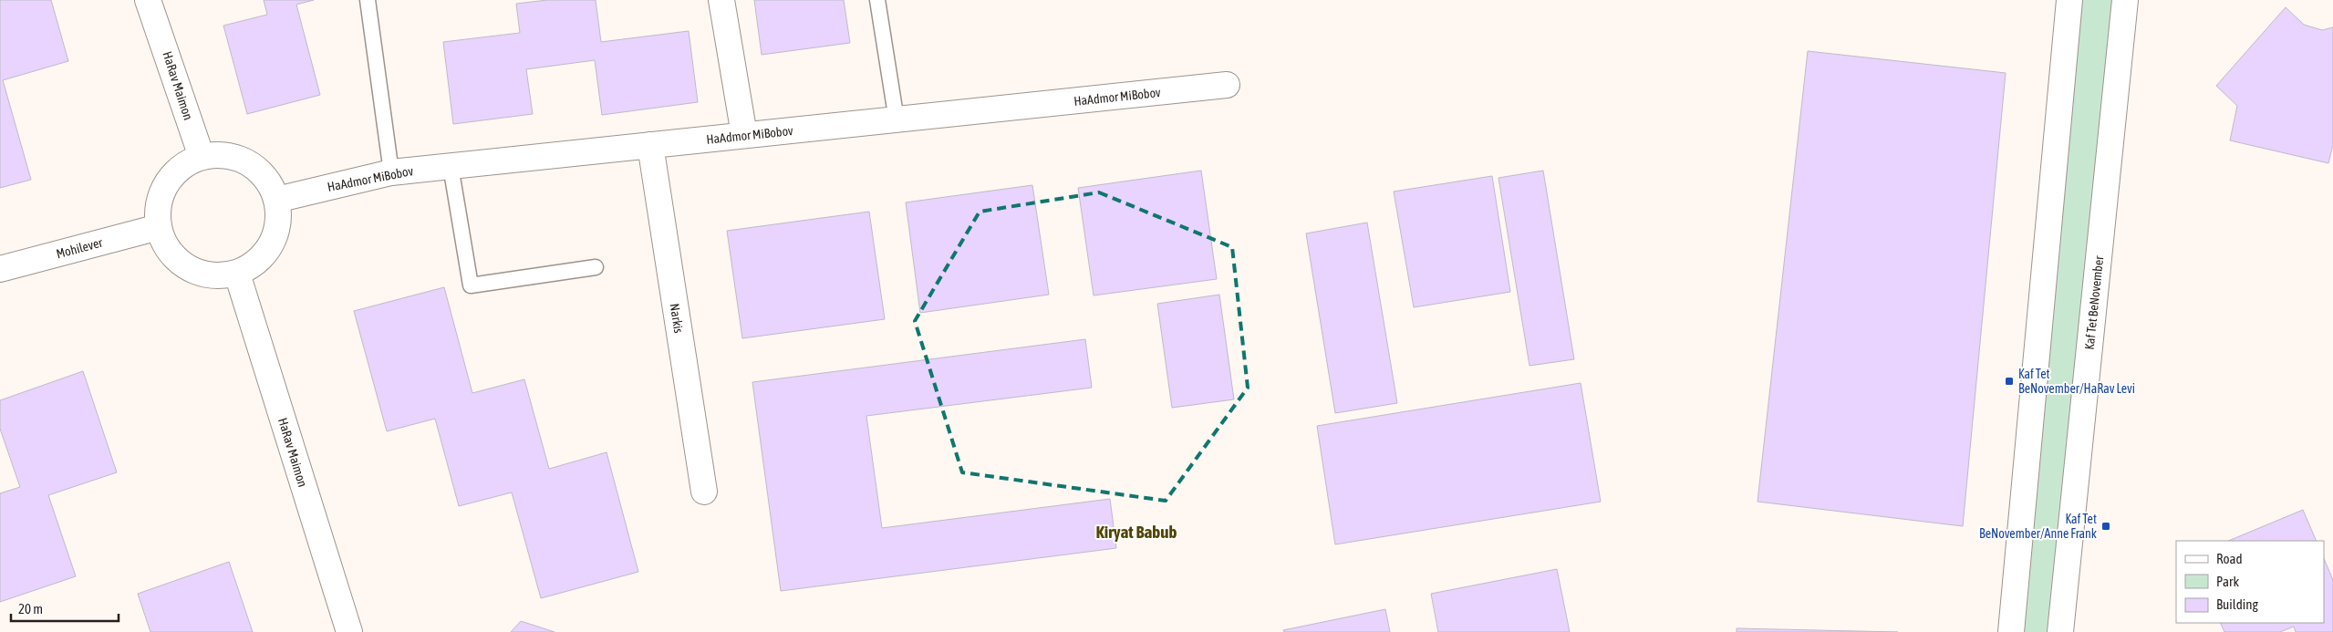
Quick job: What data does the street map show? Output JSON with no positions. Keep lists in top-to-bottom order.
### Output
{
  "streets": {
    "street": [
      "HaRav Maimon",
      "HaAdmor MiBobov",
      "Mohilever",
      "Kaf Tet BeNovember",
      "Narkis"
    ]
  },
  "crossings": [
    ["HaRav Maimon", "HaAdmor MiBobov"],
    ["HaRav Maimon", "Mohilever"],
    ["HaAdmor MiBobov", "Mohilever"],
    ["HaAdmor MiBobov", "Narkis"]
  ],
  "districts": ["Kiryat Babub"],
  "places": {
    "transit": ["Kaf Tet BeNovember/HaRav Levi", "Kaf Tet BeNovember/Anne Frank"]
  },
  "legend": ["Road", "Park", "Building"],
  "scale_bar": "20 m"
}
